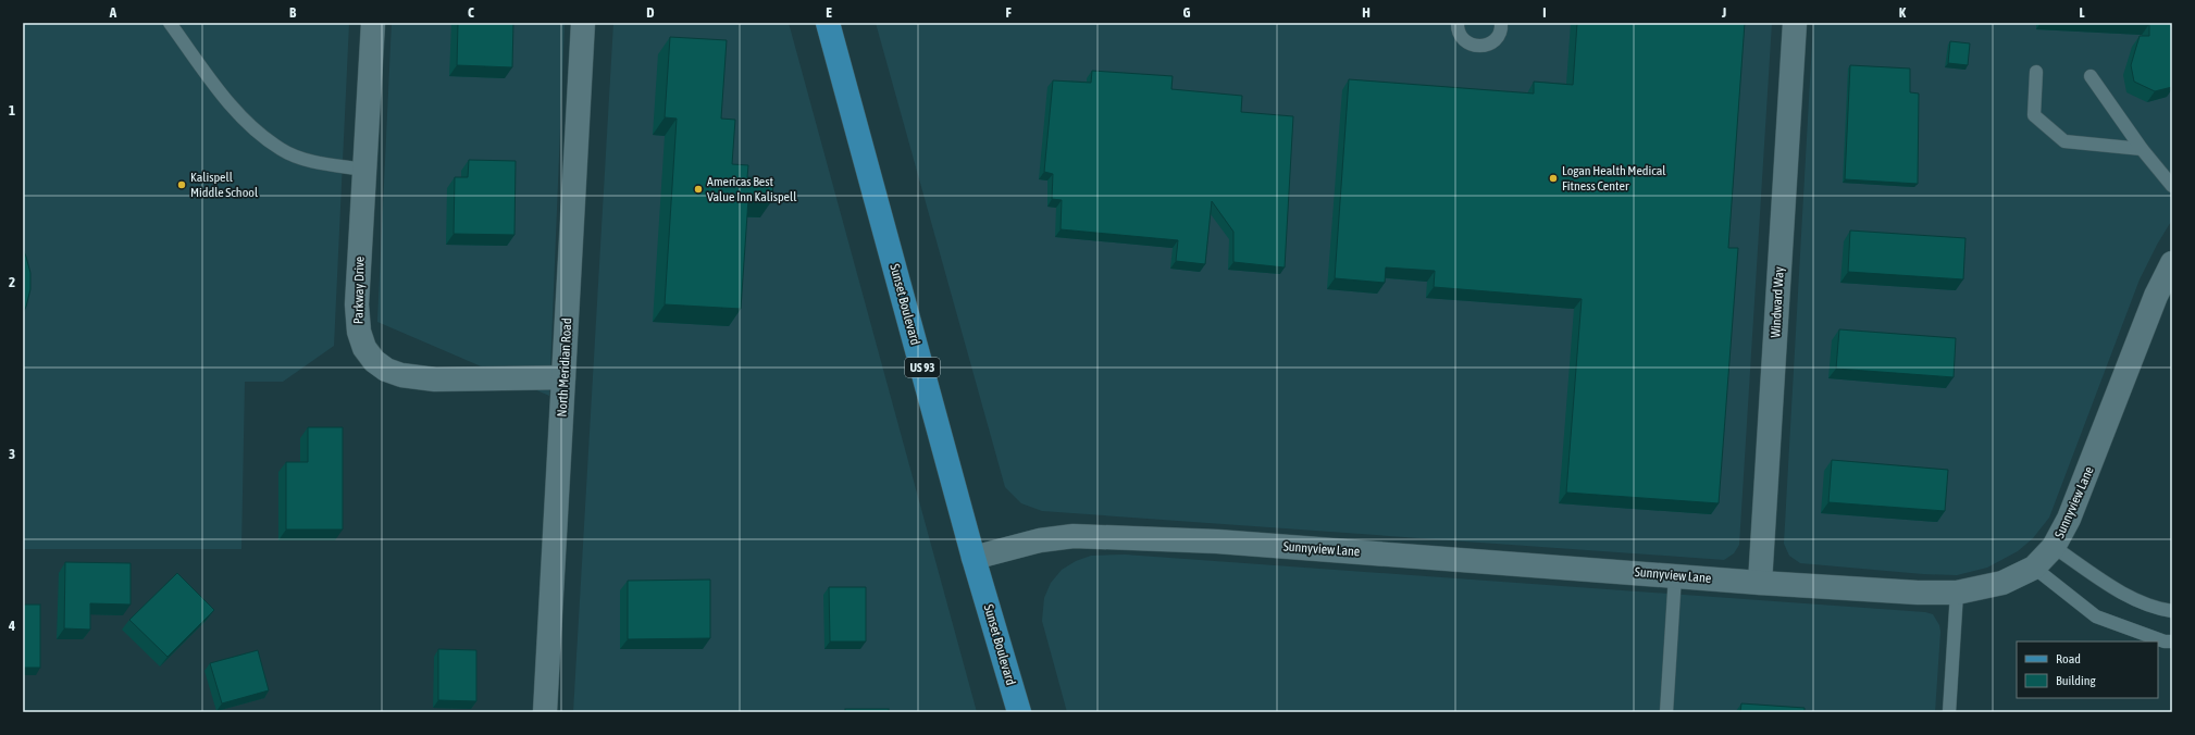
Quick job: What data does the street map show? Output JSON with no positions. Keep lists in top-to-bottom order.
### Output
{
  "streets": {
    "main road": ["Sunset Boulevard", "US 93"],
    "street": [
      "Parkway Drive",
      "Windward Way",
      "North Meridian Road",
      "Sunnyview Lane"
    ]
  },
  "crossings": [
    ["Parkway Drive", "North Meridian Road"],
    ["Windward Way", "Sunnyview Lane"],
    ["Sunset Boulevard", "Sunnyview Lane"]
  ],
  "places": ["Logan Health Medical Fitness Center", "Kalispell Middle School", "Americas Best Value Inn Kalispell"],
  "legend": ["Road", "Building"],
  "grid": {
    "columns": [
      "A",
      "B",
      "C",
      "D",
      "E",
      "F",
      "G",
      "H",
      "I",
      "J",
      "K",
      "L"
    ],
    "rows": [
      "1",
      "2",
      "3",
      "4"
    ]
  }
}
